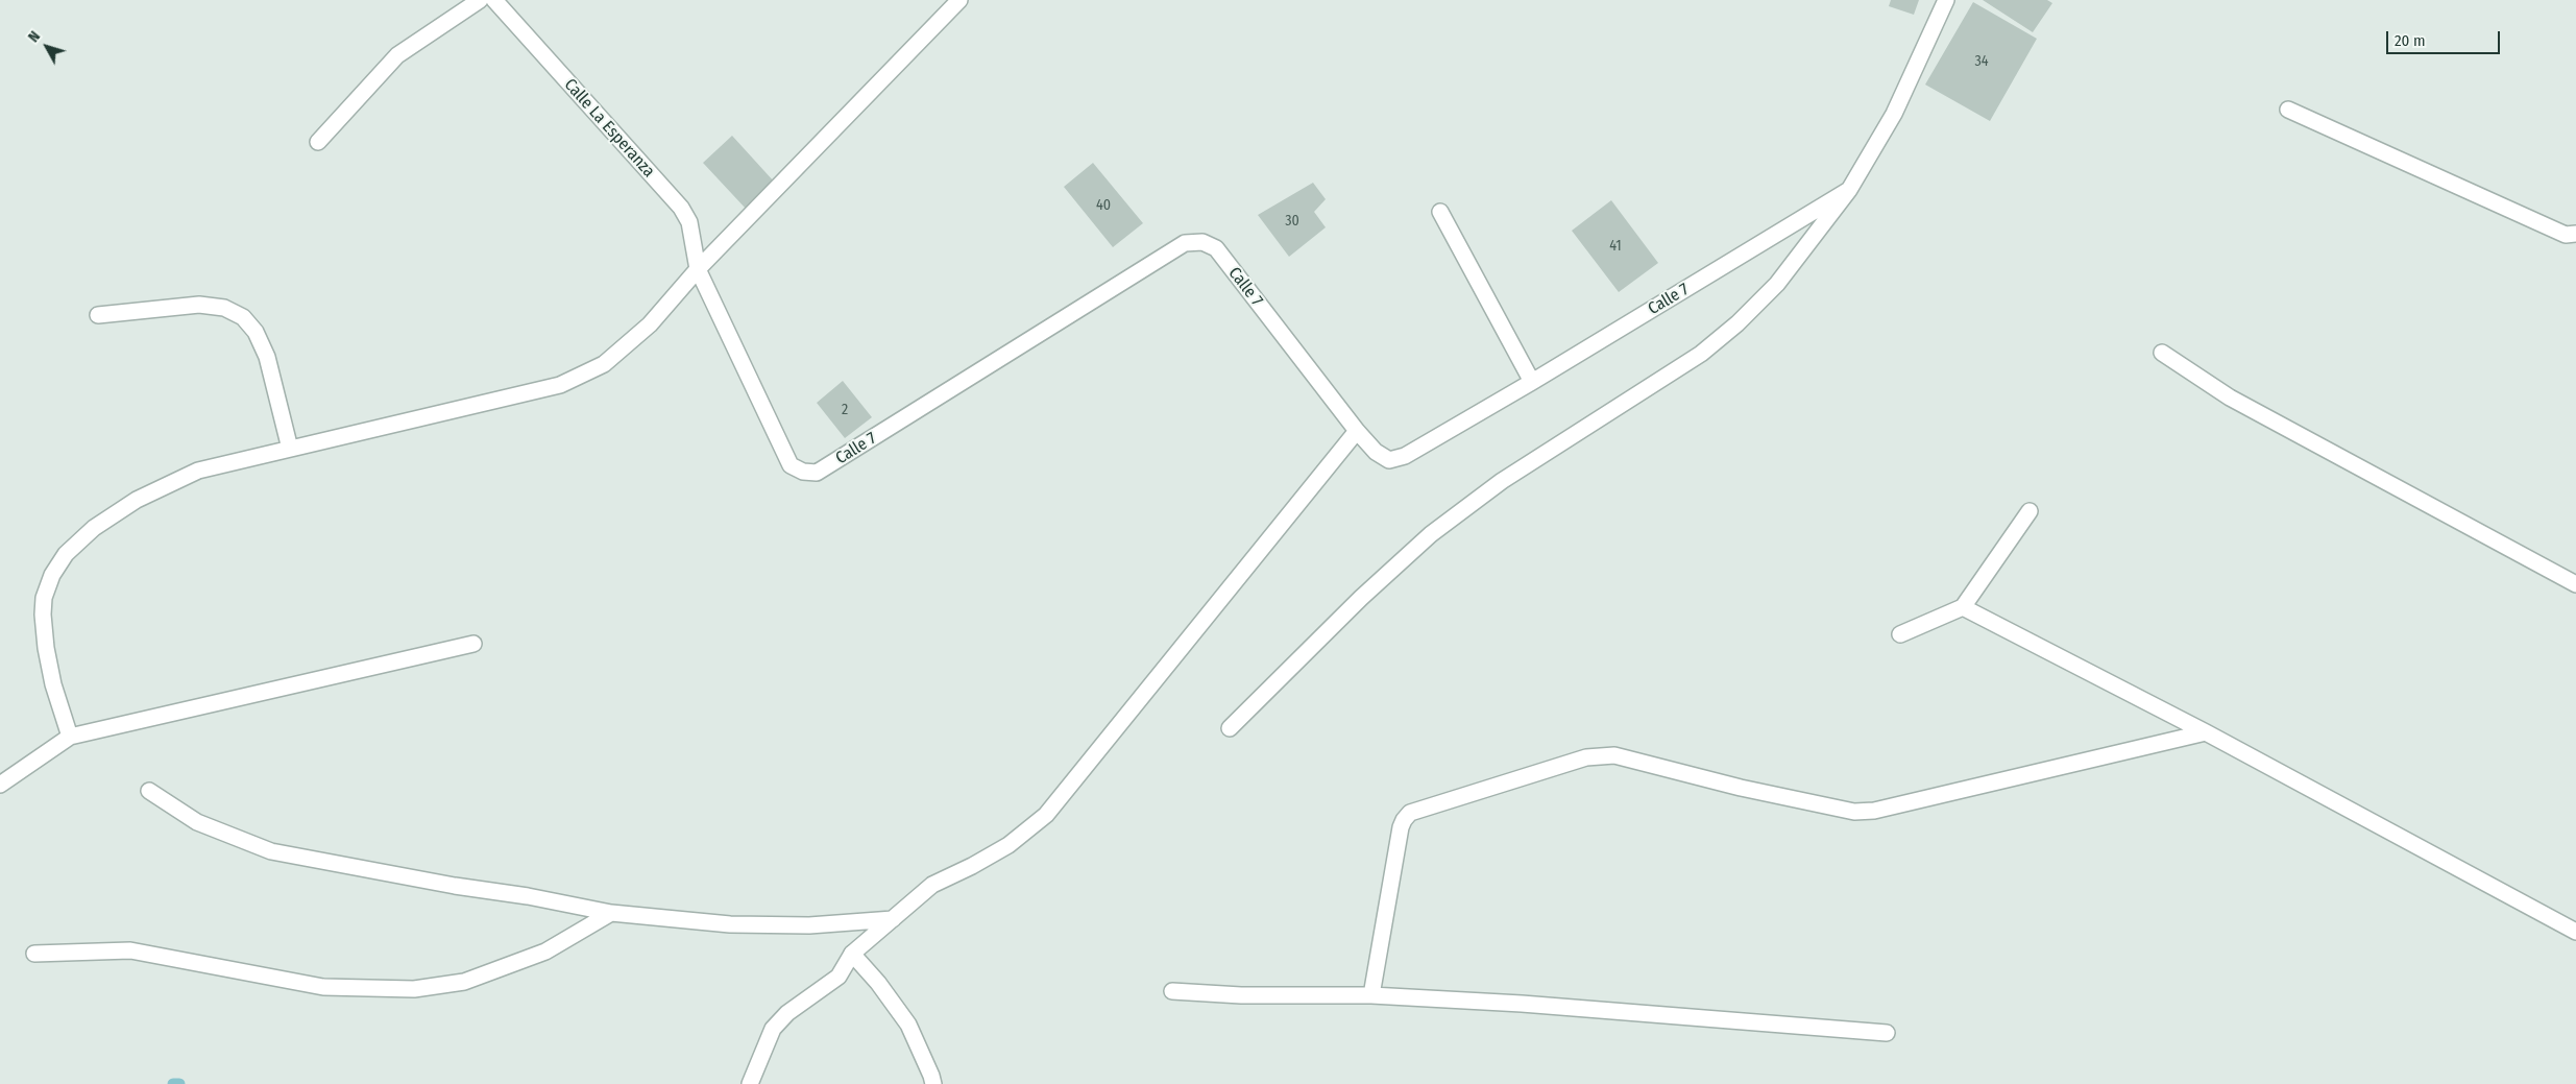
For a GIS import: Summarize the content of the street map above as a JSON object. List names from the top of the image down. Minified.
{"streets":{"street":["Calle La Esperanza","Calle 7"]},"crossings":[["Calle La Esperanza","Calle 7"]],"house_numbers":["34","40","30","41","2"],"scale_bar":"20 m","north":"top left"}
